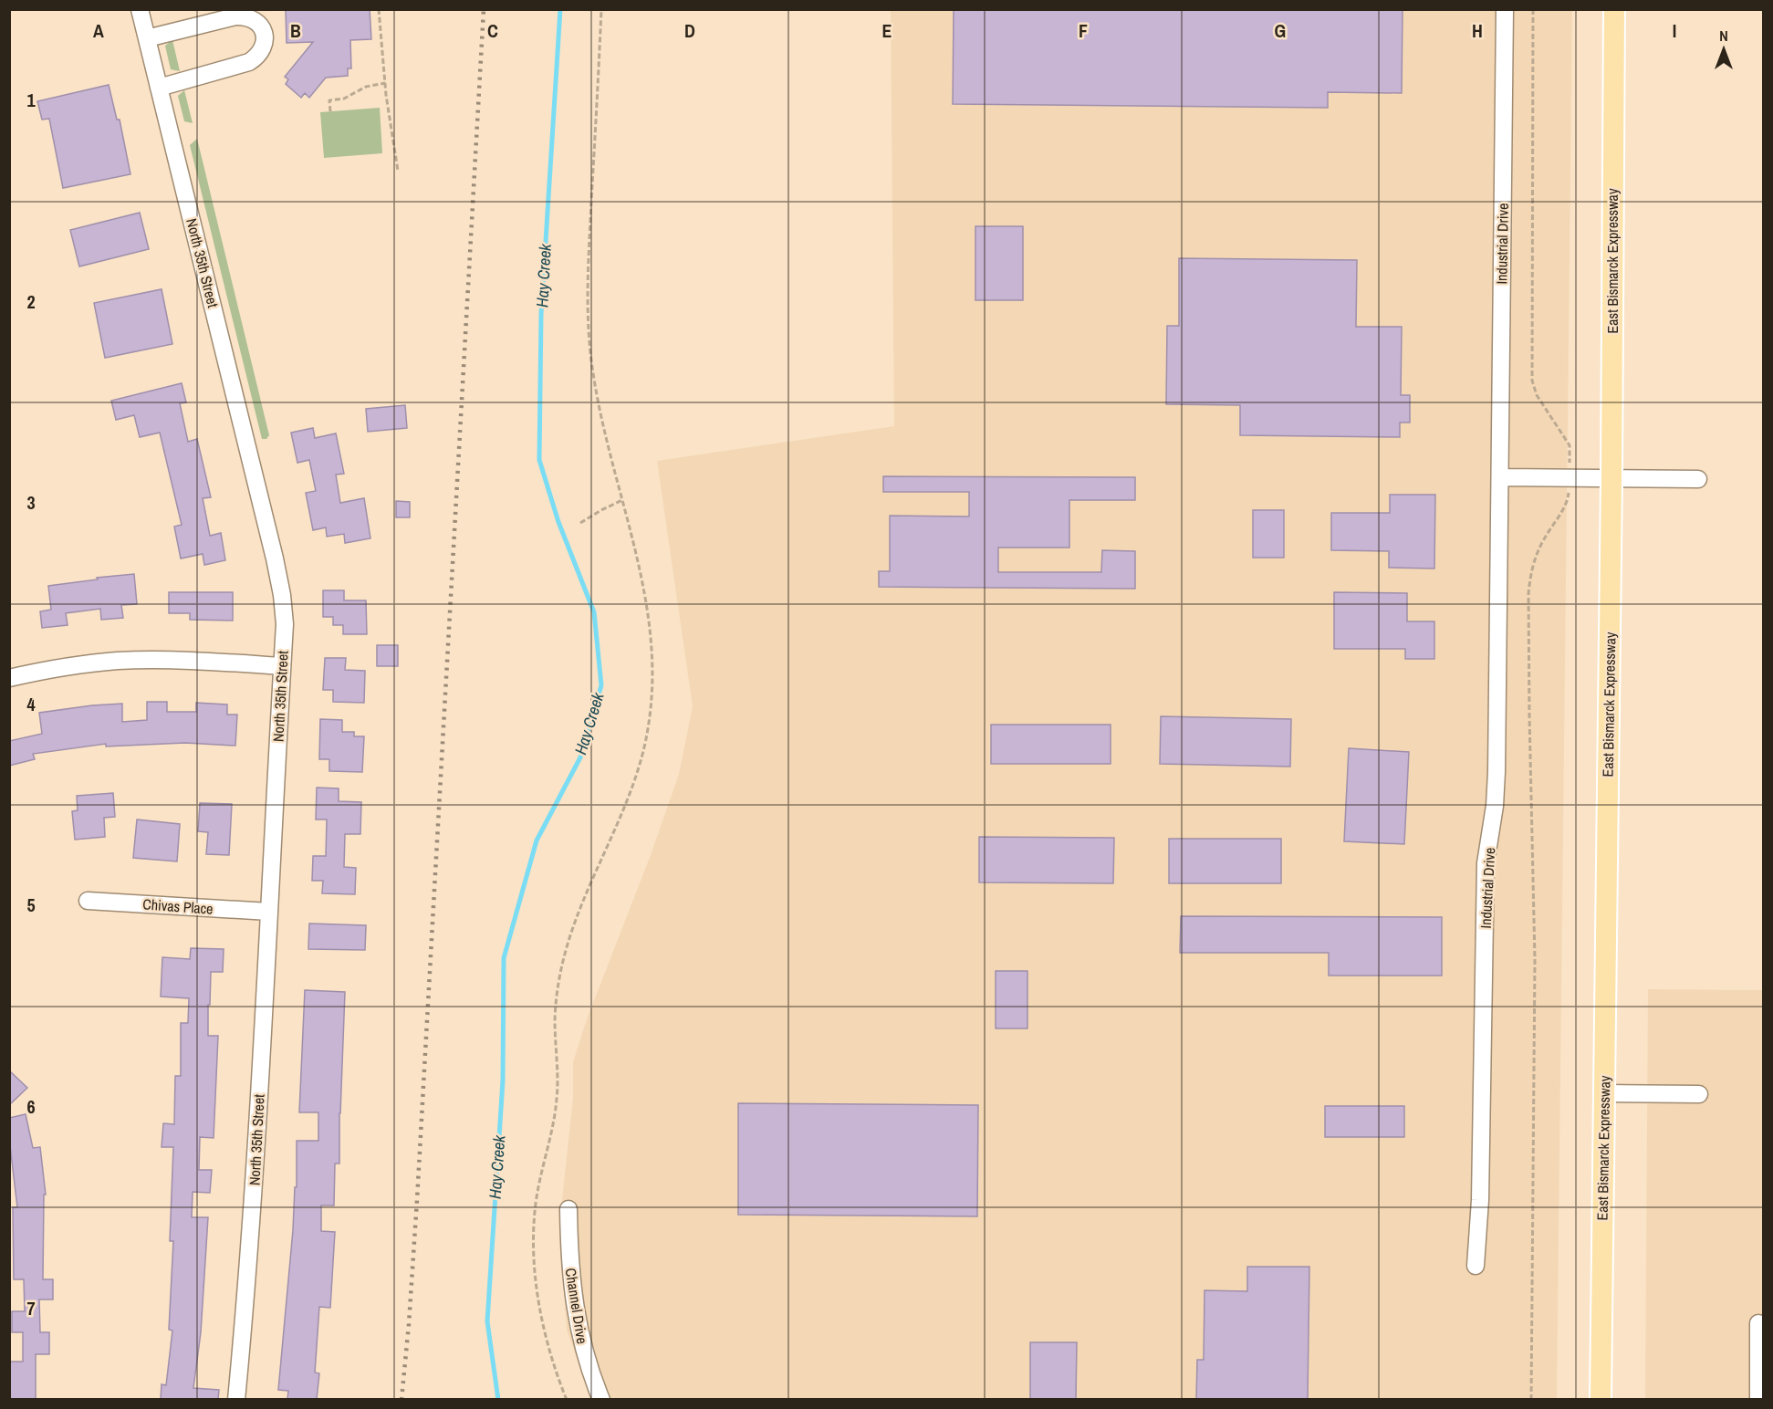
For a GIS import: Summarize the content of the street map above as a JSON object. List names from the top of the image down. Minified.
{"streets":{"main road":["East Bismarck Expressway"],"street":["Industrial Drive","North 35th Street","Chivas Place","Channel Drive"]},"crossings":[["North 35th Street","Chivas Place"]],"water":["Hay Creek"],"north":"top","grid":{"columns":["A","B","C","D","E","F","G","H","I"],"rows":["1","2","3","4","5","6","7"]}}
